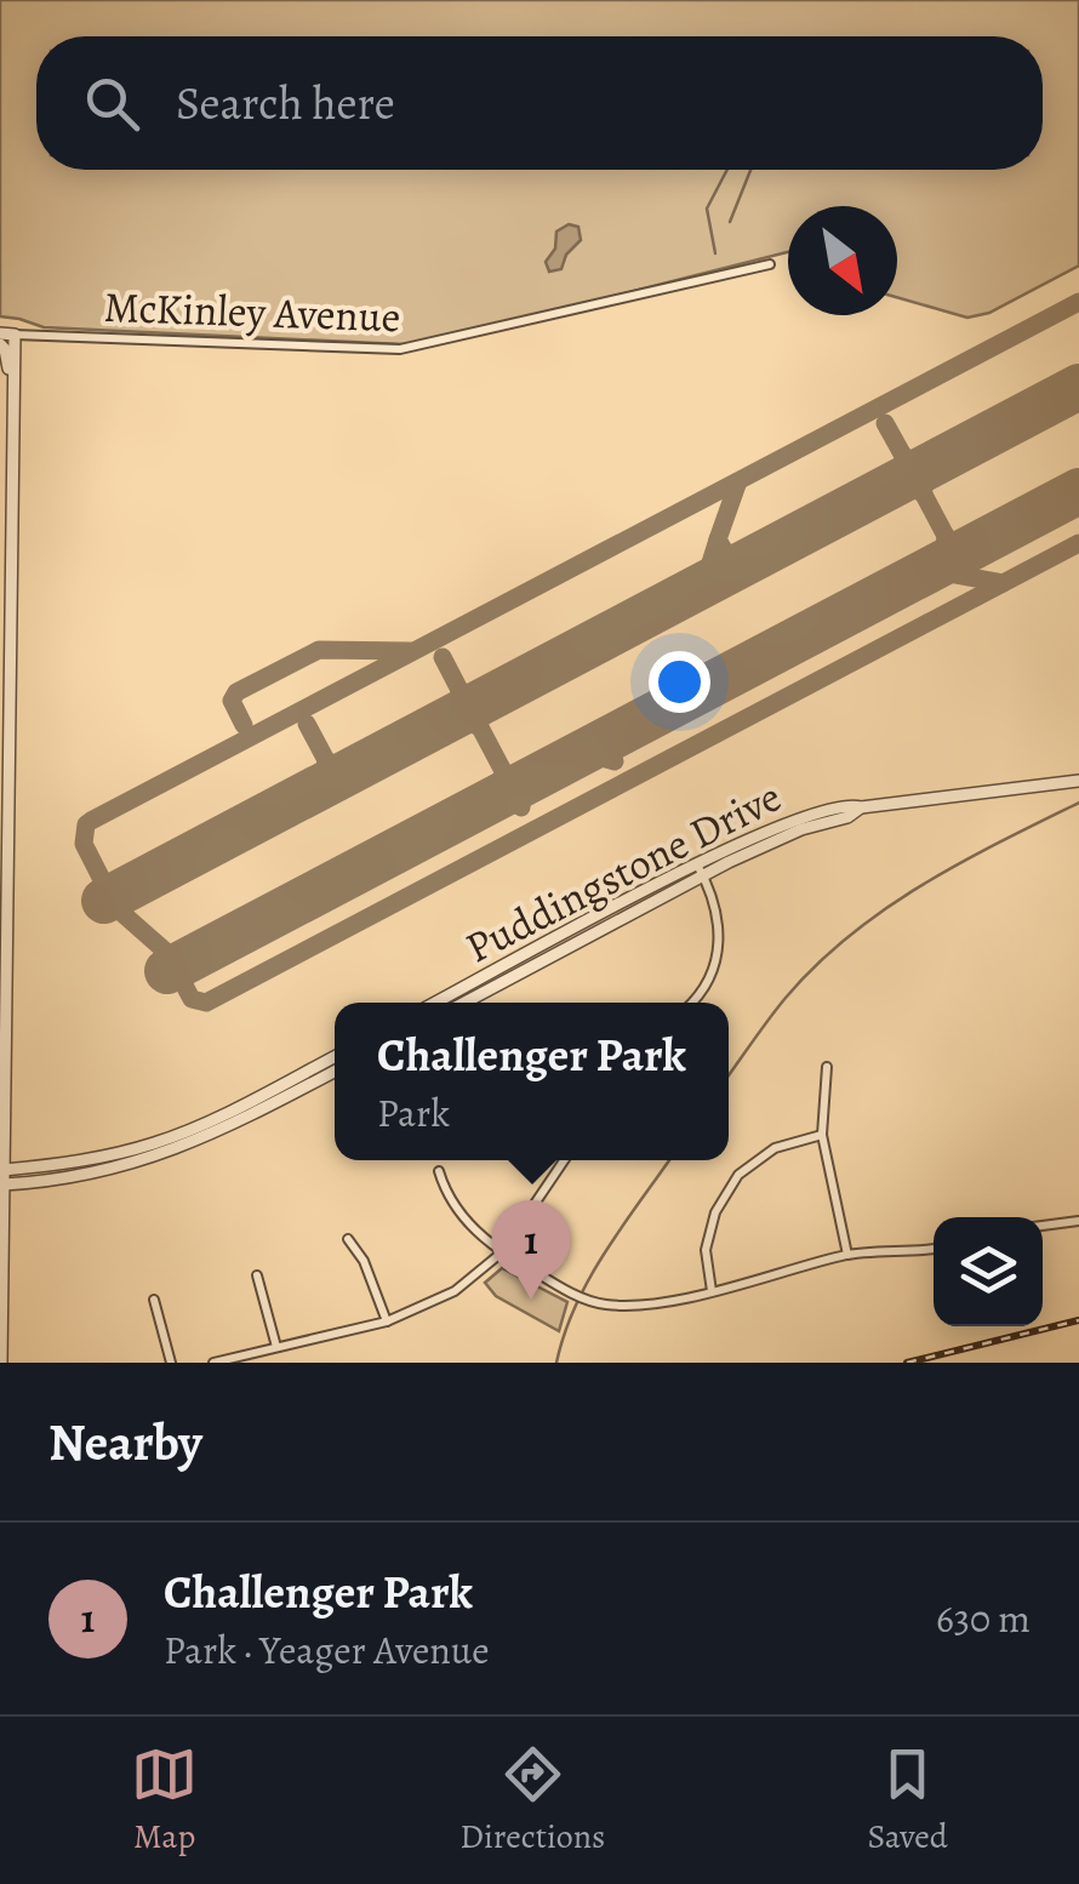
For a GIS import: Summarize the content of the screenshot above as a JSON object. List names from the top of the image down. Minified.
{"streets":{"street":["McKinley Avenue","Puddingstone Drive"]},"north":"bottom right","page":{"search":"Search here","popup":["Challenger Park","Park"],"pins":"1","heading":"Nearby","list":[{"mark":"1","name":"Challenger Park","note":"Park · Yeager Avenue","value":"630 m"}],"nav":["Map","Directions","Saved"]}}
